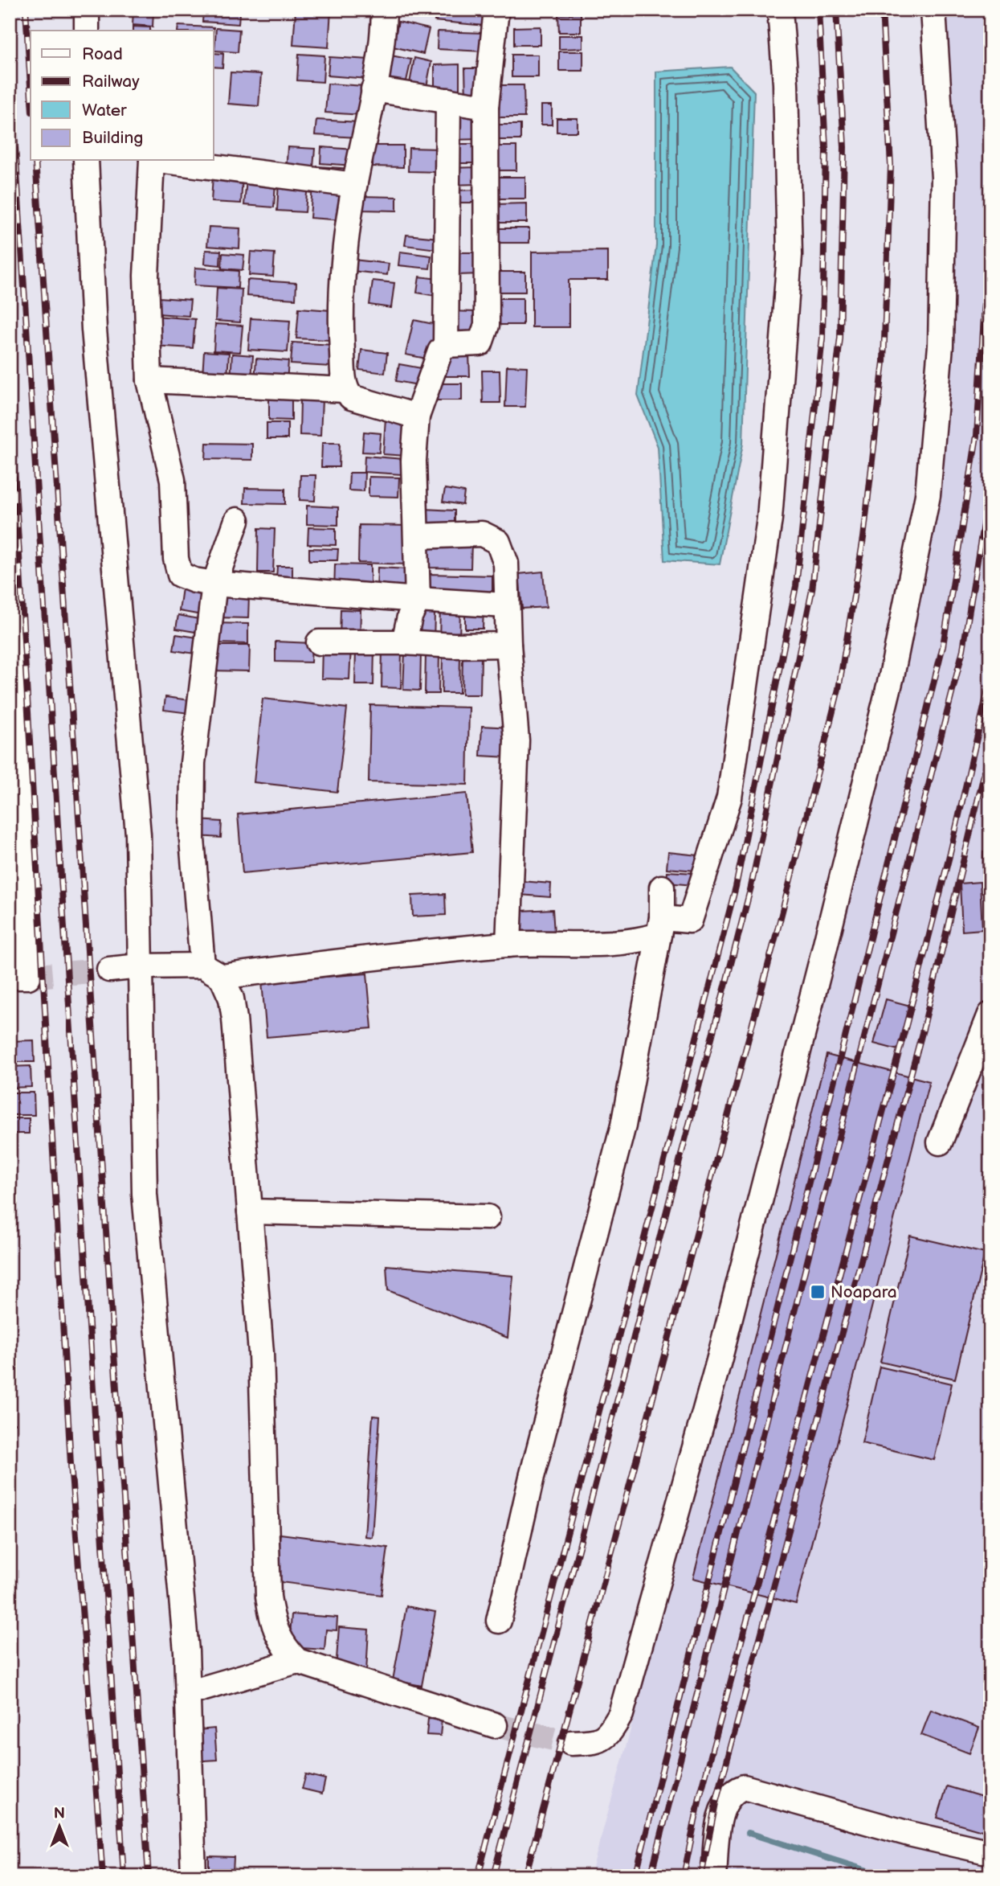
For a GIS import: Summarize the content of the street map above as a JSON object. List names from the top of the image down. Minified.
{"places":{"transit":["Noapara"]},"legend":["Road","Railway","Water","Building"],"north":"top"}
